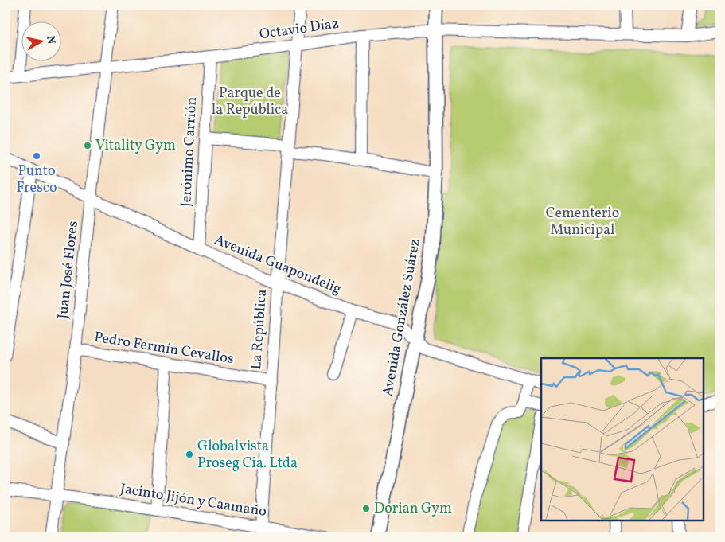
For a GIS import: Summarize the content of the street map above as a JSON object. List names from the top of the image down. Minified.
{"streets":{"main road":["Avenida González Suárez"],"street":["Octavio Díaz","Jerónimo Carrión","Avenida Guapondelig","Juan José Flores","La República","Pedro Fermín Cevallos","Jacinto Jijón y Caamaño"]},"crossings":[["Octavio Díaz","Jerónimo Carrión"],["Octavio Díaz","Juan José Flores"],["Octavio Díaz","Avenida González Suárez"],["Octavio Díaz","La República"],["Jerónimo Carrión","Avenida Guapondelig"],["Avenida Guapondelig","Juan José Flores"],["Avenida Guapondelig","Avenida González Suárez"],["Avenida Guapondelig","La República"],["Juan José Flores","Pedro Fermín Cevallos"],["Juan José Flores","Jacinto Jijón y Caamaño"],["La República","Pedro Fermín Cevallos"],["La República","Jacinto Jijón y Caamaño"]],"parks":["Parque de la República","Cementerio Municipal"],"places":["Vitality Gym","Punto Fresco","Globalvista Proseg Cia. Ltda","Dorian Gym"],"north":"right"}
